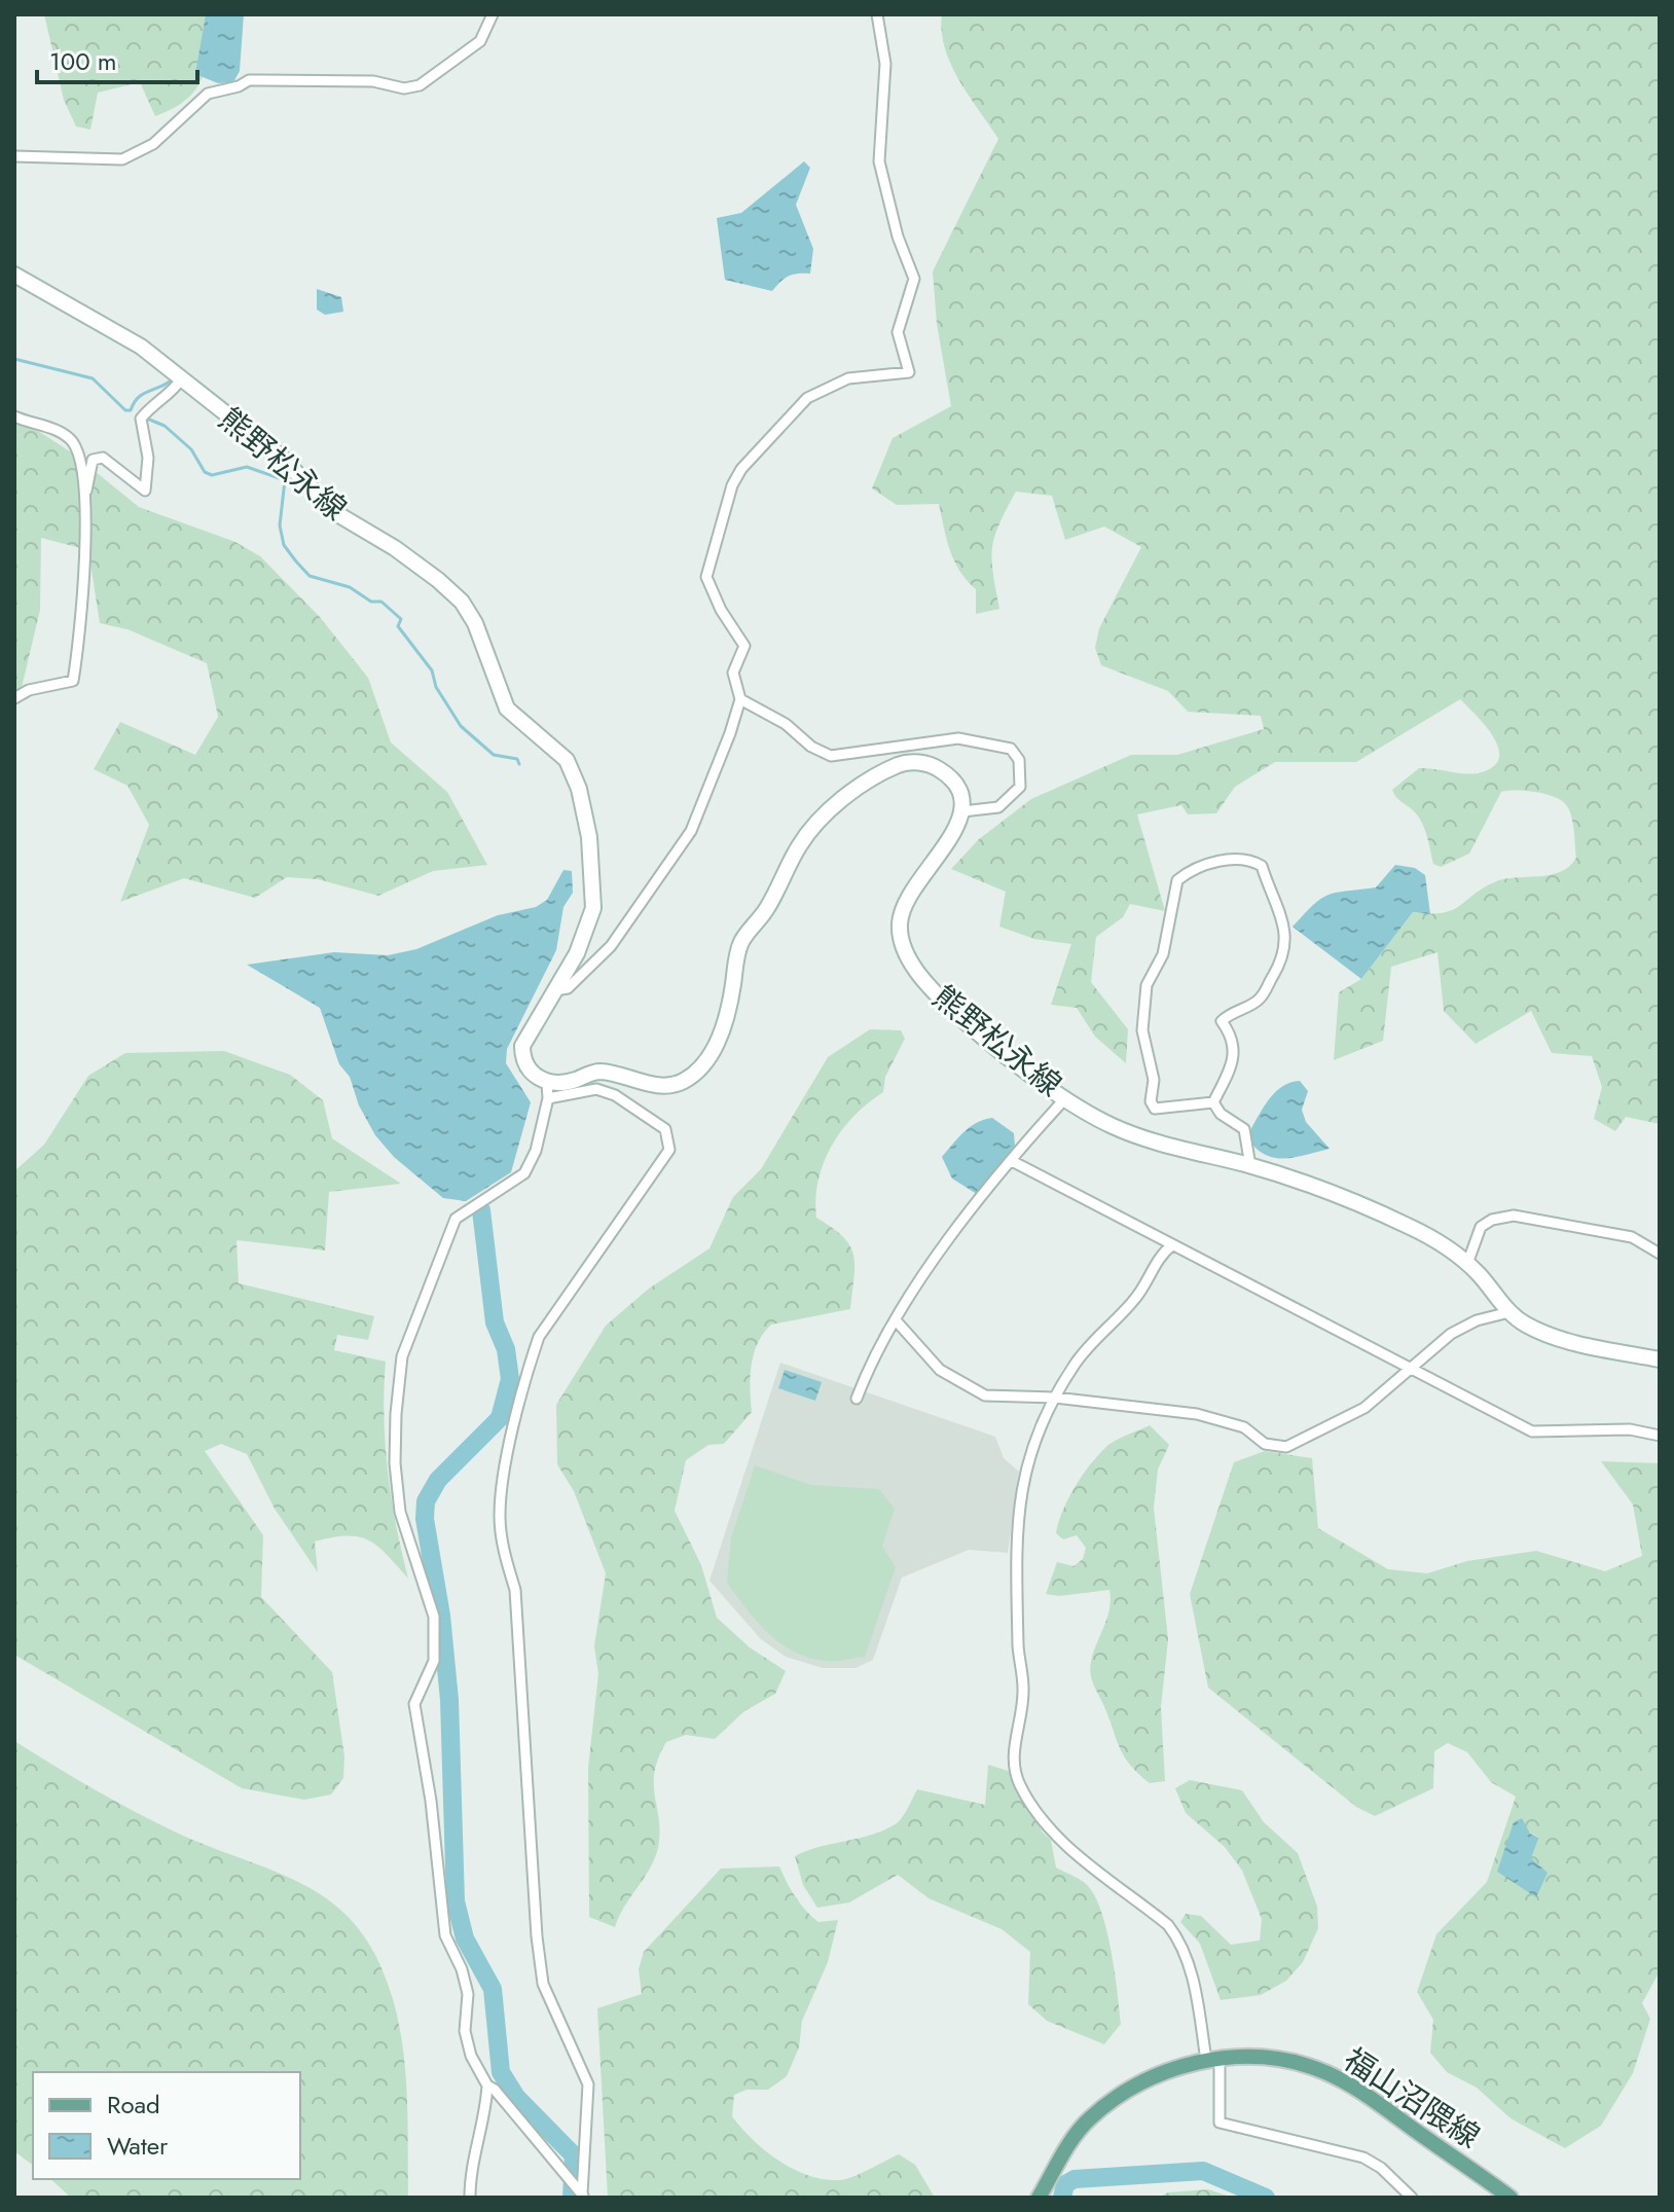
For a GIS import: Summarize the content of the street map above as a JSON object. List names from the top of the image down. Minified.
{"streets":{"main road":["熊野松永線","福山沼隈線"]},"legend":["Road","Water"],"scale_bar":"100 m"}
